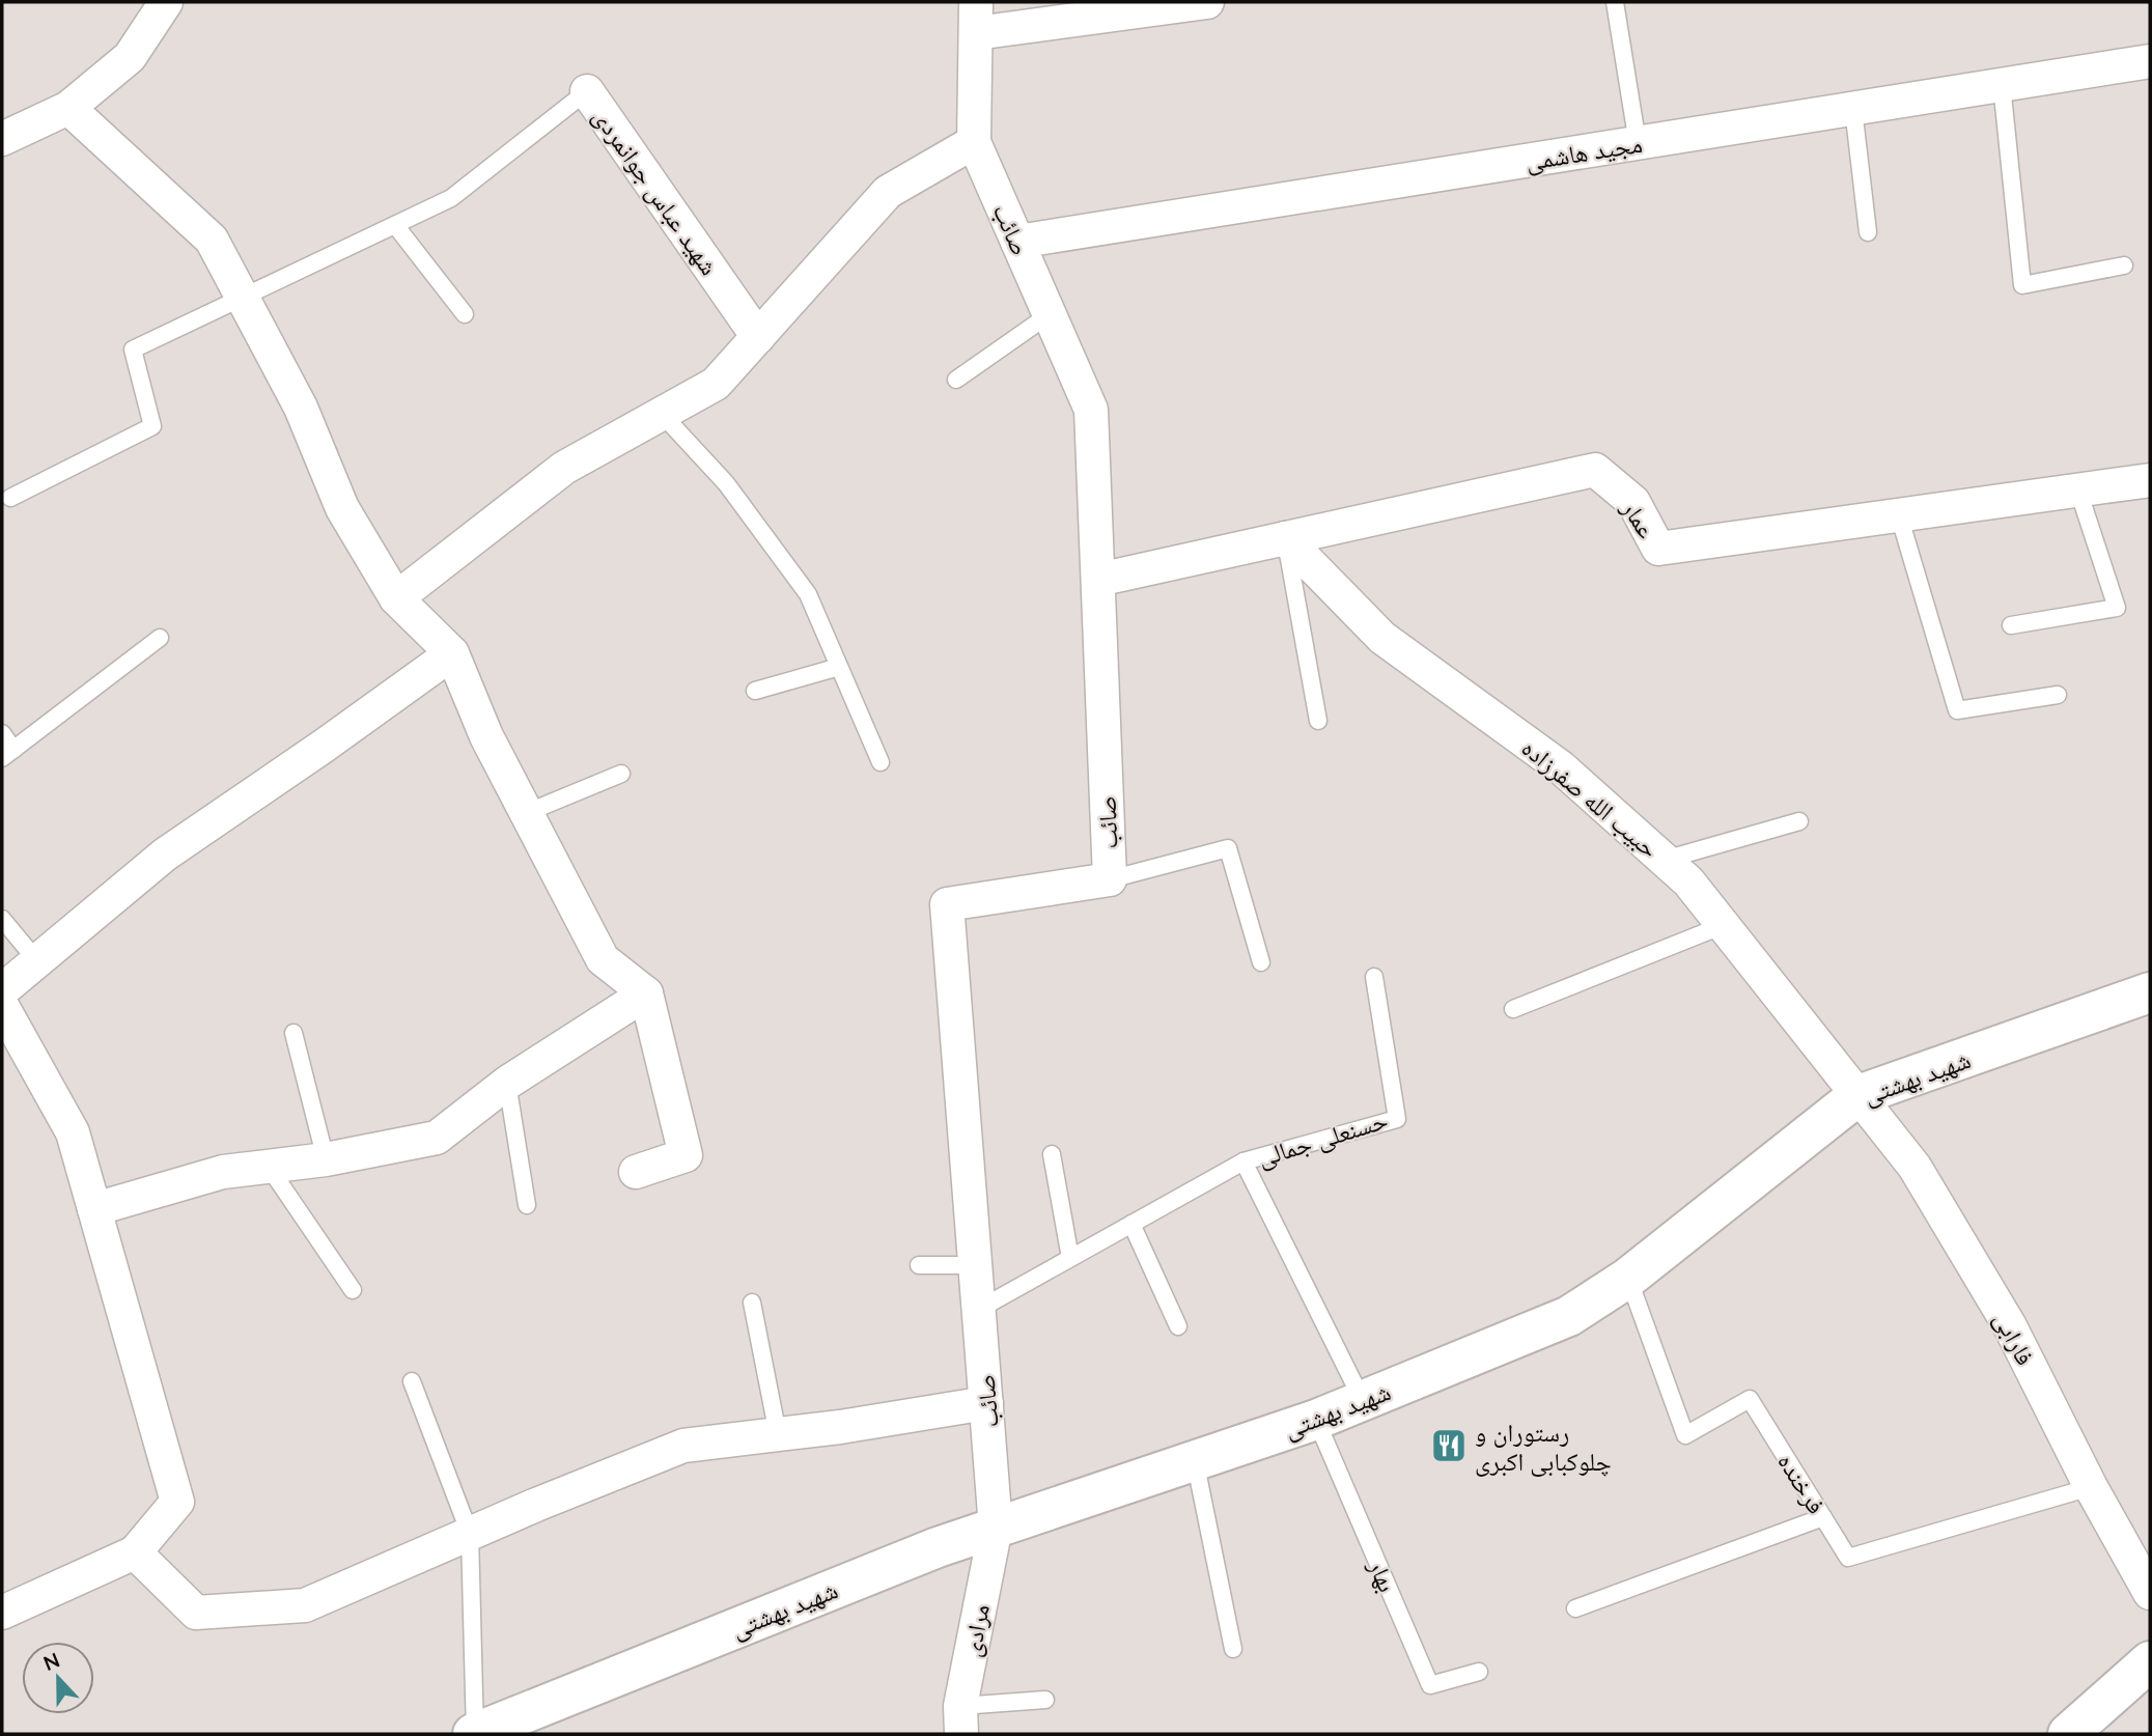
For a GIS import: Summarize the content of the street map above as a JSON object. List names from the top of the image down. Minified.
{"streets":{"street":["مجید هاشمی","شهید عباس جوانمردی","صائب","عمار","حبیب الله صفرزاده","شهید بهشتی","فارابی","مرادی"],"lane":["حسنعلی جمالی","فرخنده","بهار"]},"crossings":[["مجید هاشمی","صائب"],["صائب","عمار"],["صائب","شهید بهشتی"],["صائب","مرادی"],["عمار","حبیب الله صفرزاده"],["حبیب الله صفرزاده","شهید بهشتی"],["حبیب الله صفرزاده","فارابی"],["شهید بهشتی","حسنعلی جمالی"],["شهید بهشتی","فارابی"],["شهید بهشتی","فرخنده"],["شهید بهشتی","بهار"],["شهید بهشتی","مرادی"],["فارابی","فرخنده"]],"places":{"restaurant":["رستوران و چلوکبابی اکبری"]},"north":"top"}
